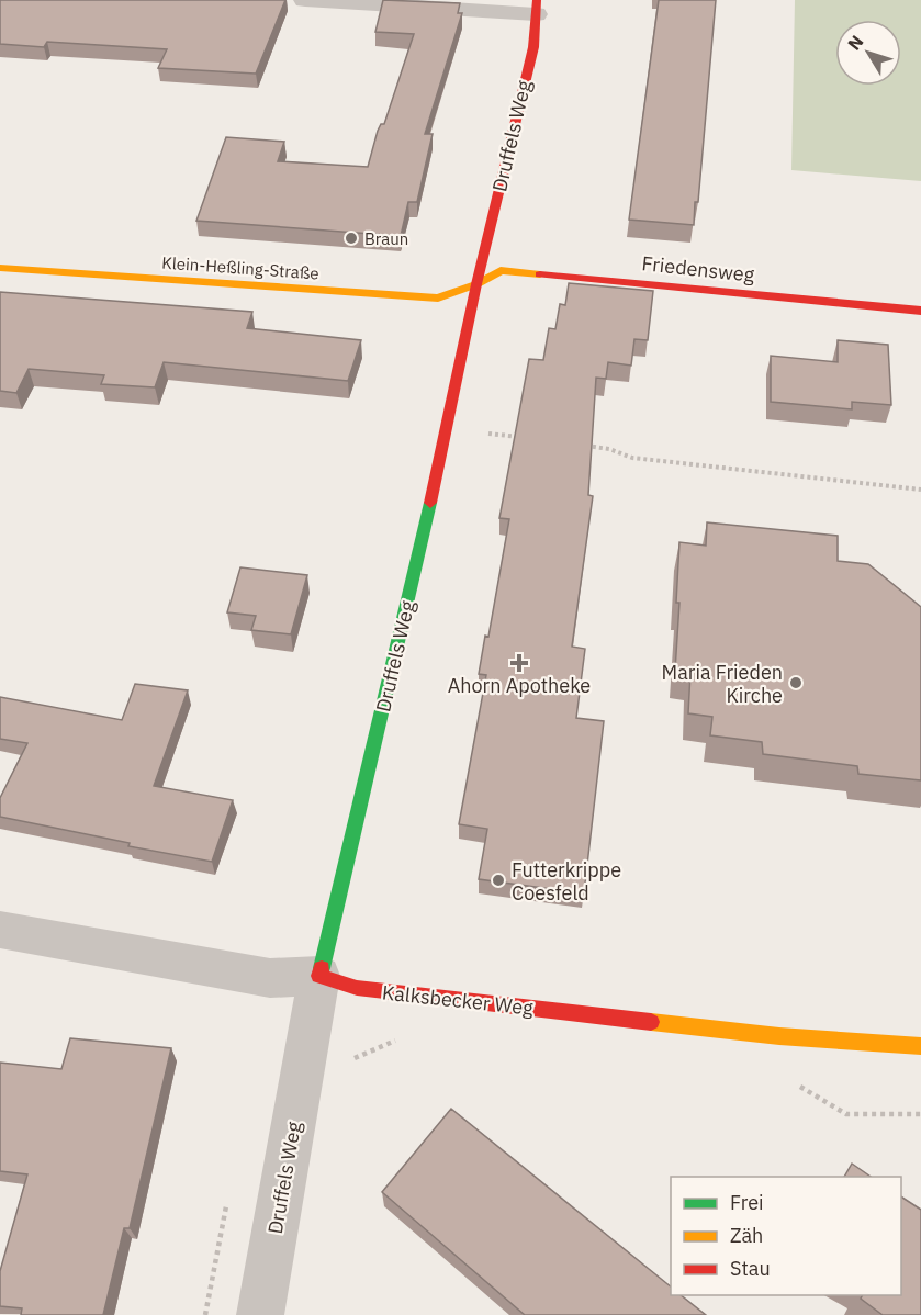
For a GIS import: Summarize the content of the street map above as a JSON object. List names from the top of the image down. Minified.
{"streets":{"street":["Druffels Weg","Klein-Heßling-Straße","Friedensweg","Kalksbecker Weg"]},"crossings":[["Druffels Weg","Klein-Heßling-Straße"],["Druffels Weg","Friedensweg"],["Druffels Weg","Kalksbecker Weg"],["Klein-Heßling-Straße","Friedensweg"]],"places":{"other":["Braun","Maria Frieden Kirche","Futterkrippe Coesfeld"],"health":["Ahorn Apotheke"]},"legend":["Frei","Zäh","Stau"],"north":"top left"}
